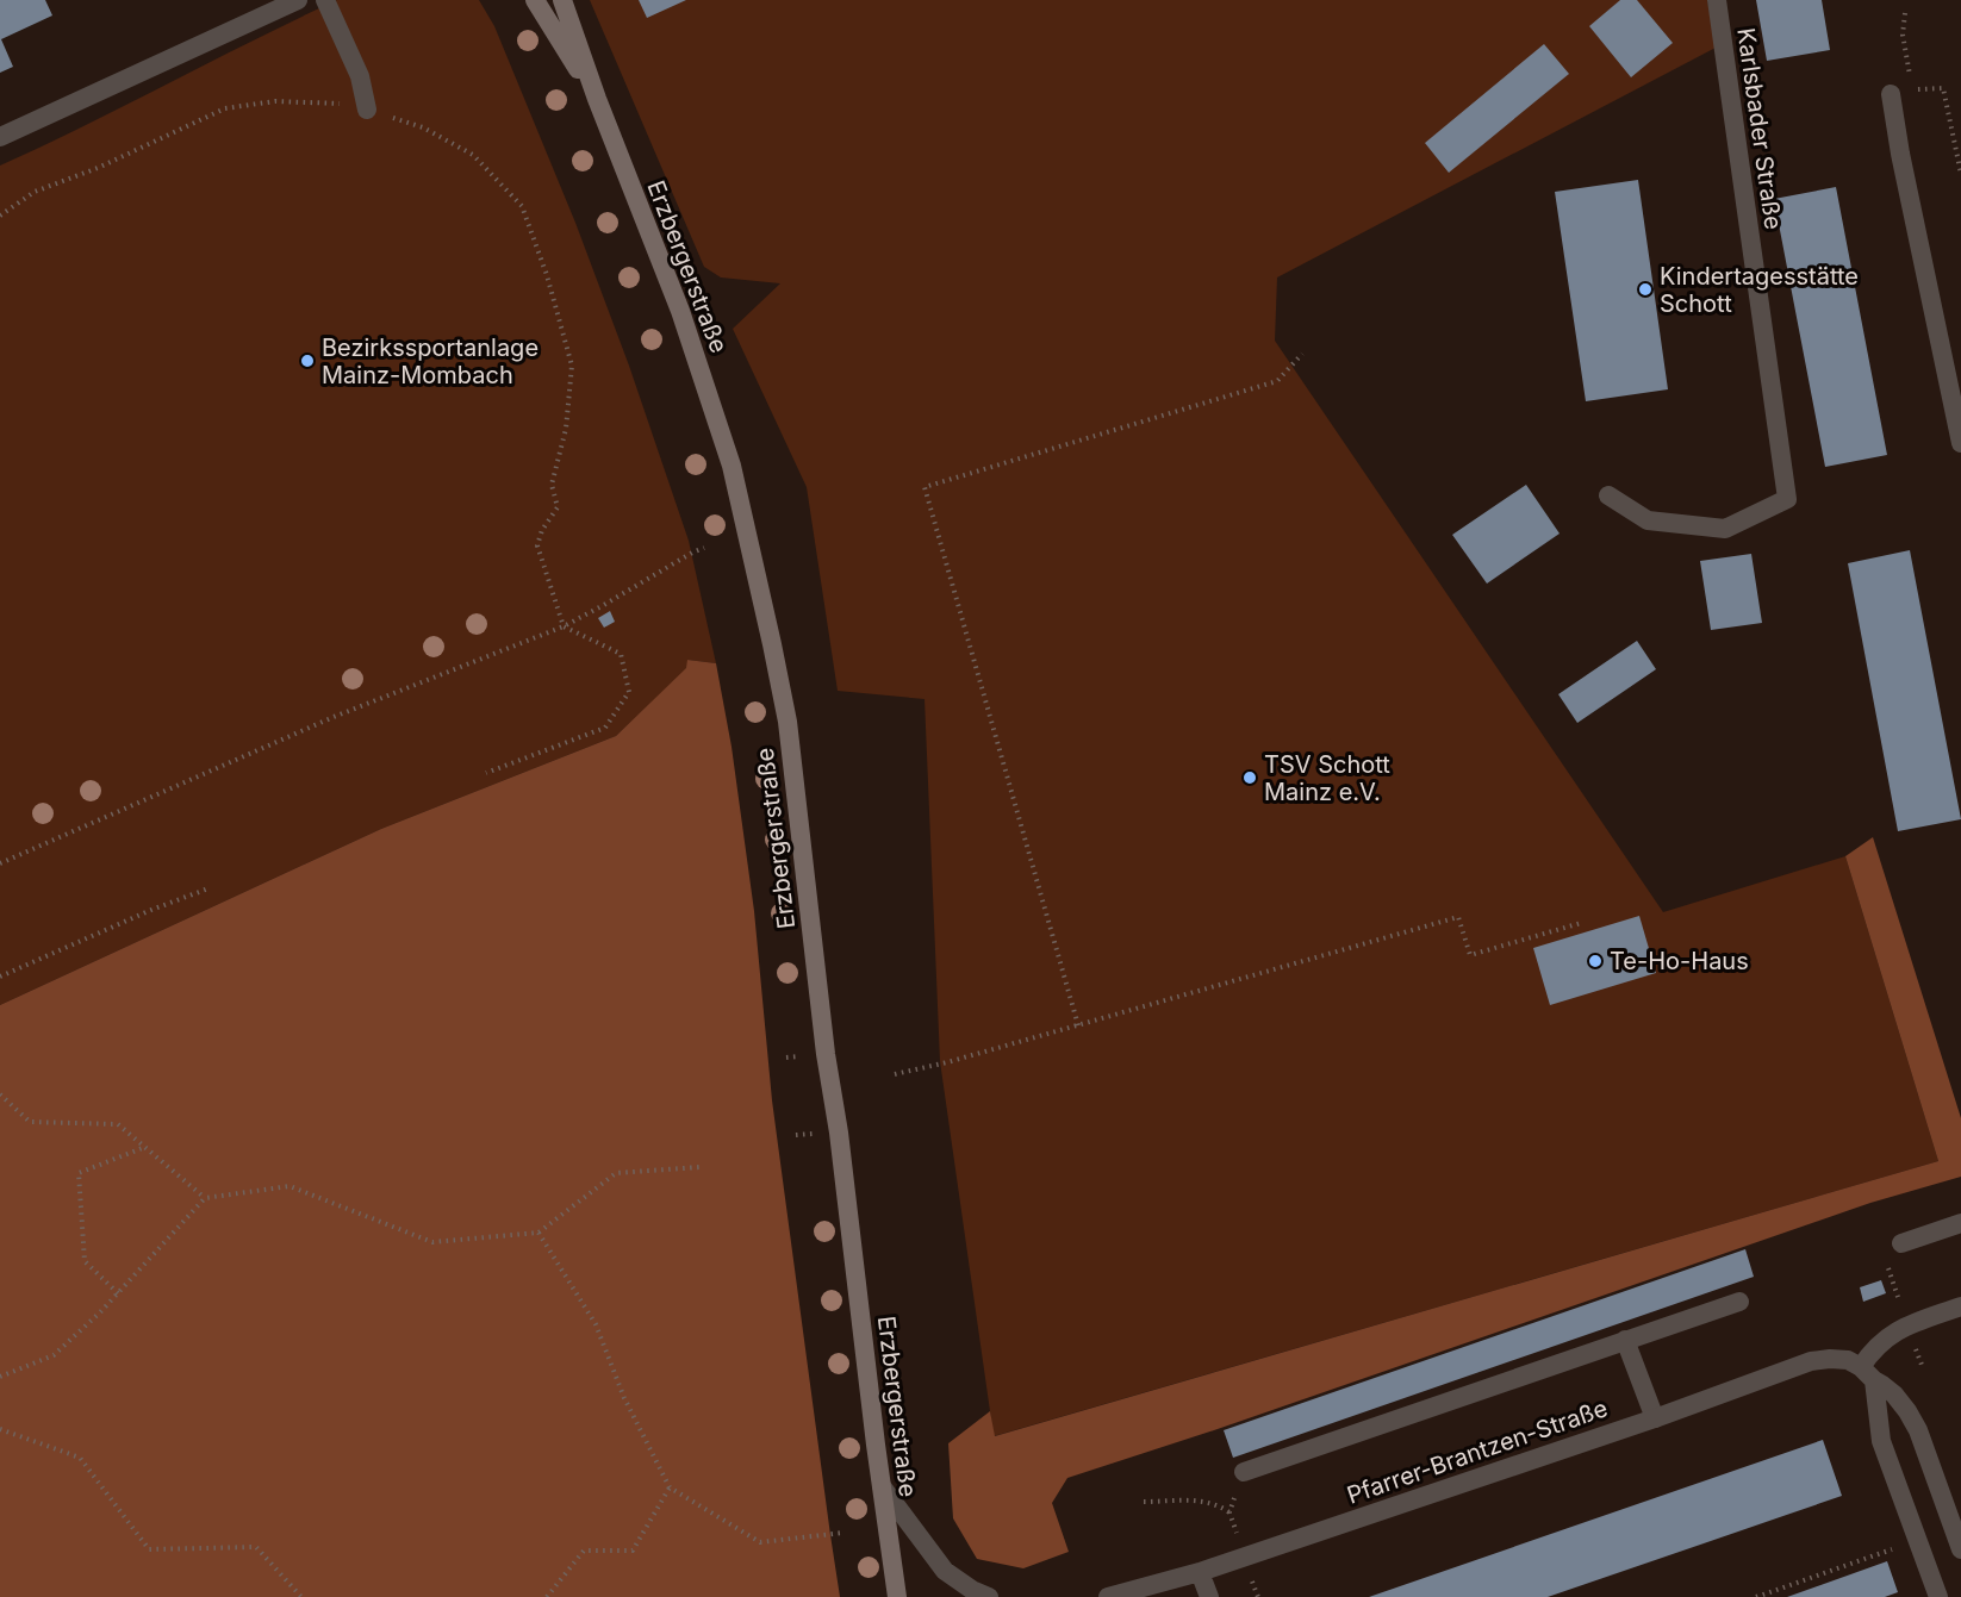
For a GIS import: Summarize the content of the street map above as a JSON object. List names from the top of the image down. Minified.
{"streets":{"main road":["Erzbergerstraße"],"street":["Karlsbader Straße","Pfarrer-Brantzen-Straße"]},"places":["Kindertagesstätte Schott","Bezirkssportanlage Mainz-Mombach","TSV Schott Mainz e.V.","Te-Ho-Haus"]}
